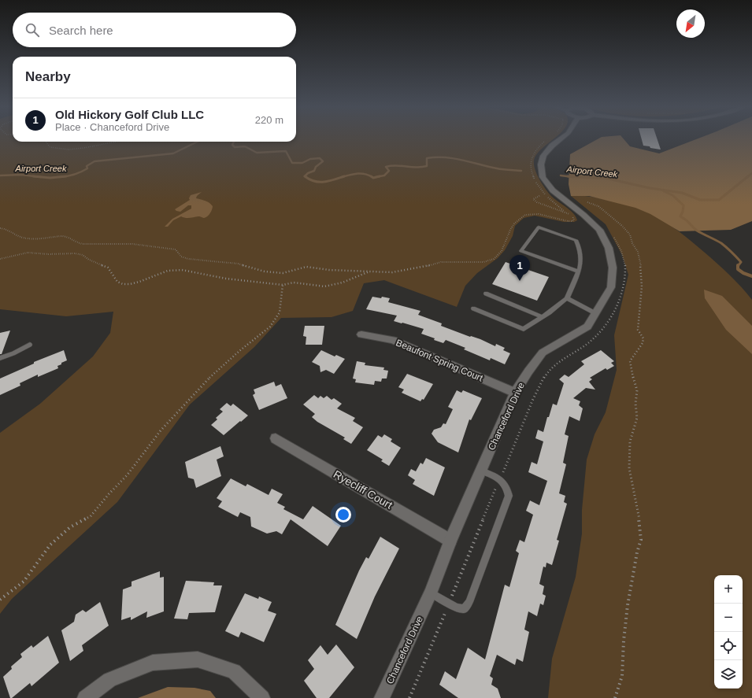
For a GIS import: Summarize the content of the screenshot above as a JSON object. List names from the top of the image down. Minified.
{"streets":{"street":["Beaufont Spring Court","Chanceford Drive","Ryecliff Court"]},"crossings":[["Beaufont Spring Court","Chanceford Drive"],["Chanceford Drive","Ryecliff Court"]],"water":["Airport Creek"],"north":"bottom left","page":{"search":"Search here","heading":"Nearby","list":[{"mark":"1","name":"Old Hickory Golf Club LLC","note":"Place · Chanceford Drive","value":"220 m"}],"pins":"1","map_buttons":["+","−"]}}
